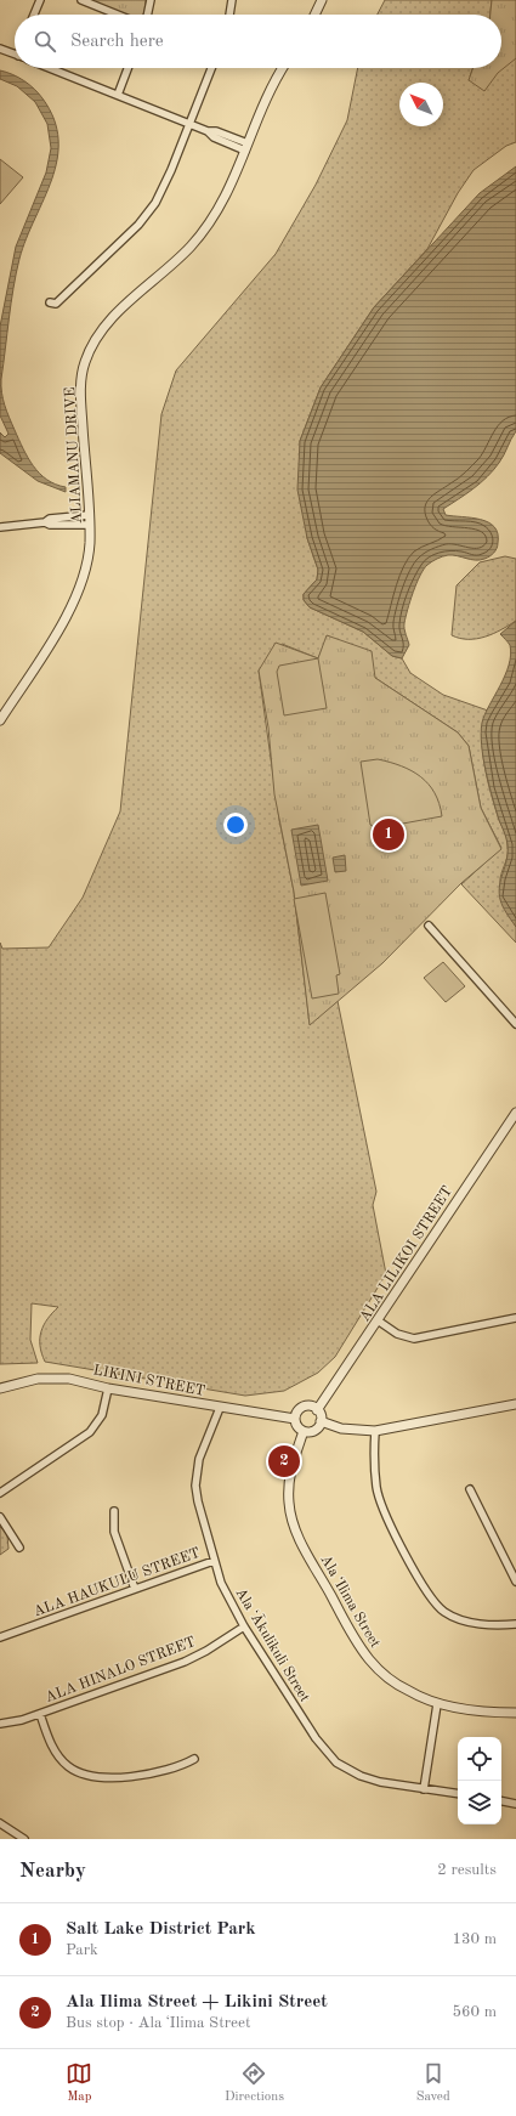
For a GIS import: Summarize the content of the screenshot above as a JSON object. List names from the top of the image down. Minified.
{"streets":{"street":["ALIAMANU DRIVE","ALA LILIKOI STREET","LIKINI STREET","ALA HAUKULU STREET","Ala ʻIlima Street","Ala ʻĀkulikuli Street","ALA HINALO STREET"]},"crossings":[["ALA LILIKOI STREET","LIKINI STREET"],["ALA LILIKOI STREET","Ala ʻIlima Street"],["LIKINI STREET","Ala ʻIlima Street"],["LIKINI STREET","Ala ʻĀkulikuli Street"],["ALA HAUKULU STREET","Ala ʻĀkulikuli Street"],["Ala ʻĀkulikuli Street","ALA HINALO STREET"]],"north":"top left","page":{"search":"Search here","pins":["1","2"],"heading":["Nearby","2 results"],"list":[{"mark":"1","name":"Salt Lake District Park","note":"Park","value":"130 m"},{"mark":"2","name":"Ala Ilima Street + Likini Street","note":"Bus stop · Ala ʻIlima Street","value":"560 m"}],"nav":["Map","Directions","Saved"]}}
